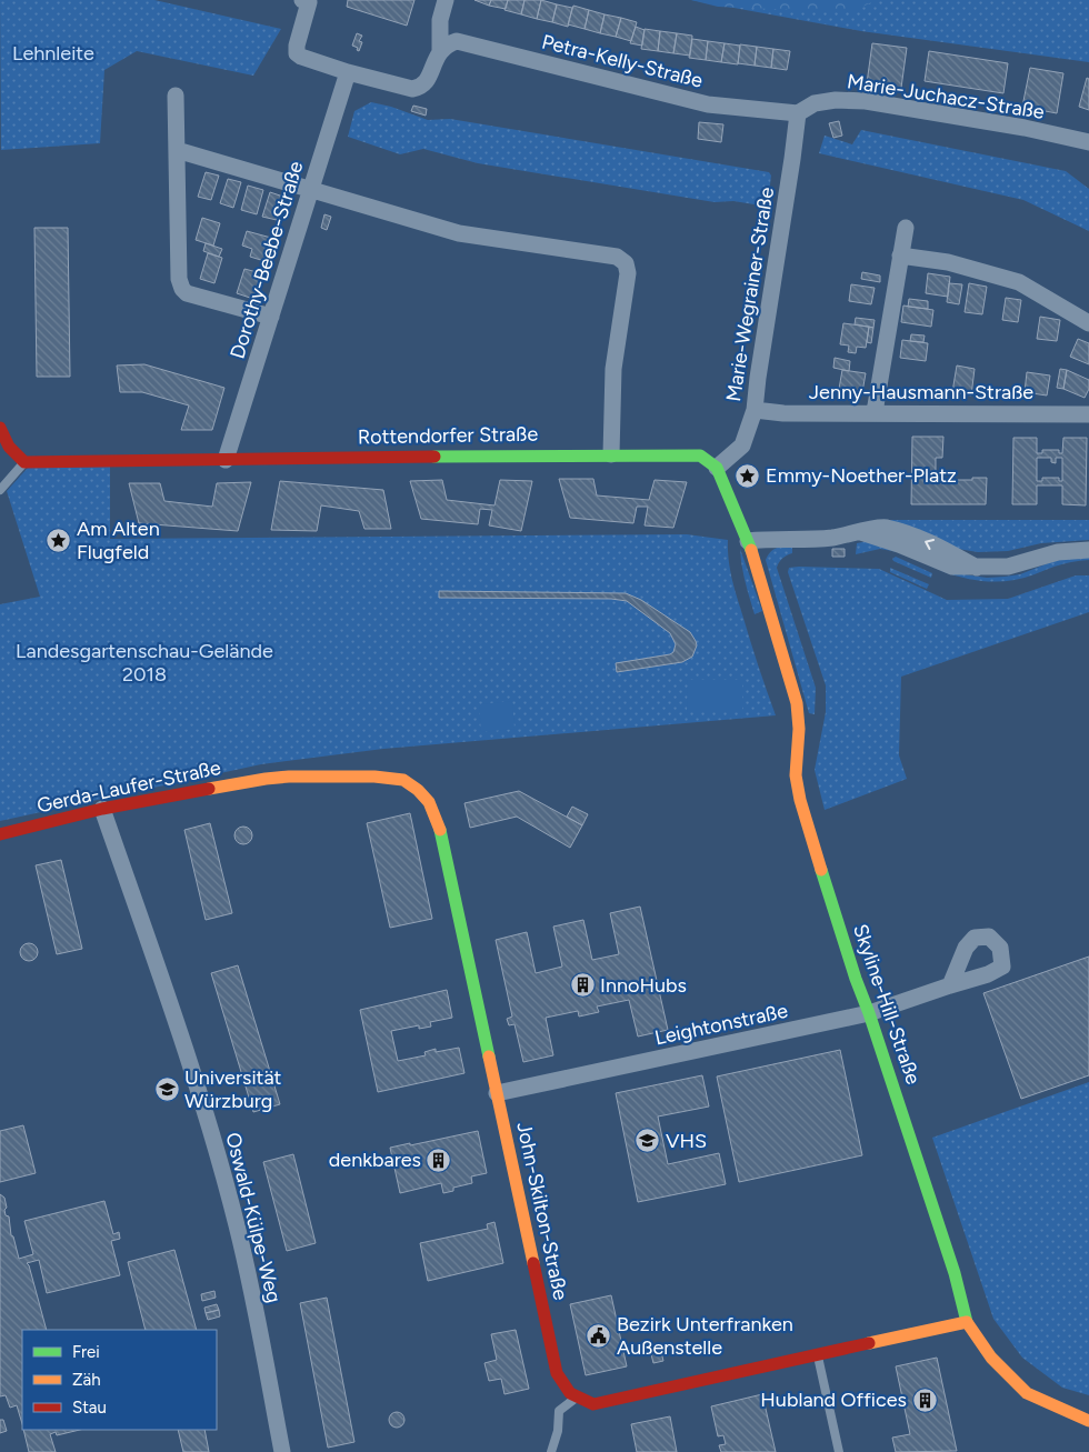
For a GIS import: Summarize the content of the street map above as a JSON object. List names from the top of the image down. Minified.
{"streets":{"street":["Petra-Kelly-Straße","Marie-Juchacz-Straße","Dorothy-Beebe-Straße","Marie-Wegrainer-Straße","Jenny-Hausmann-Straße","Rottendorfer Straße","Gerda-Laufer-Straße","Skyline-Hill-Straße","Leightonstraße","John-Skilton-Straße","Oswald-Külpe-Weg"]},"crossings":[["Petra-Kelly-Straße","Marie-Juchacz-Straße"],["Petra-Kelly-Straße","Marie-Wegrainer-Straße"],["Marie-Juchacz-Straße","Marie-Wegrainer-Straße"],["Dorothy-Beebe-Straße","Rottendorfer Straße"],["Marie-Wegrainer-Straße","Jenny-Hausmann-Straße"],["Marie-Wegrainer-Straße","Rottendorfer Straße"],["Gerda-Laufer-Straße","John-Skilton-Straße"],["Gerda-Laufer-Straße","Oswald-Külpe-Weg"],["Skyline-Hill-Straße","Leightonstraße"],["Leightonstraße","John-Skilton-Straße"]],"parks":["Lehnleite","Landesgartenschau-Gelände 2018"],"places":{"place":["Emmy-Noether-Platz","Am Alten Flugfeld"],"building":["InnoHubs","denkbares","Hubland Offices"],"school or university":["Universität Würzburg","VHS"],"public building":["Bezirk Unterfranken Außenstelle"]},"legend":["Frei","Zäh","Stau"]}
